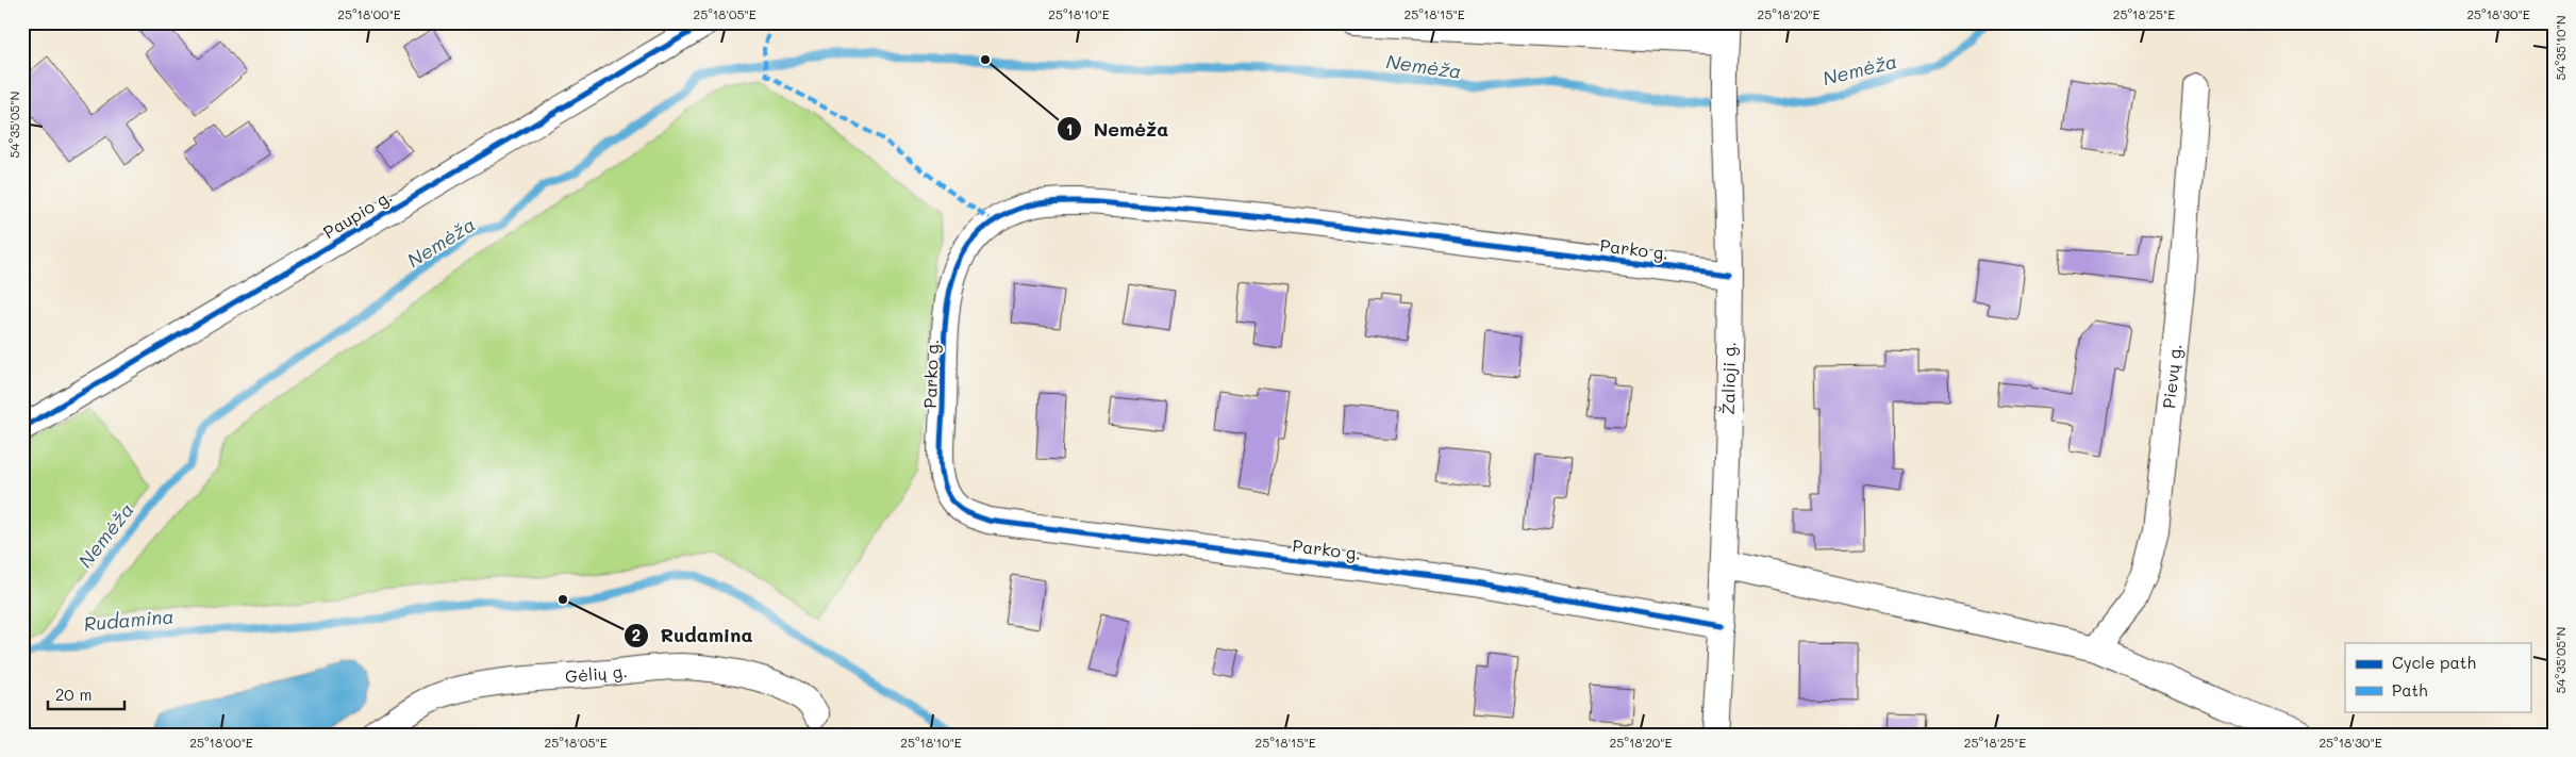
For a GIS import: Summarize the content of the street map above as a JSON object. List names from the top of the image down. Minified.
{"streets":{"street":["Paupio g.","Parko g.","Pievų g.","Žalioji g.","Gėlių g."]},"crossings":[["Parko g.","Žalioji g."]],"water":["Nemėža","Rudamina"],"places":["Nemėža","Rudamina"],"legend":["Cycle path","Path"],"scale_bar":"20 m","coordinates":["25°18'00\"E","25°18'05\"E","25°18'10\"E","25°18'15\"E","25°18'20\"E","25°18'25\"E","25°18'30\"E","54°35'10\"N","54°35'05\"N"]}
